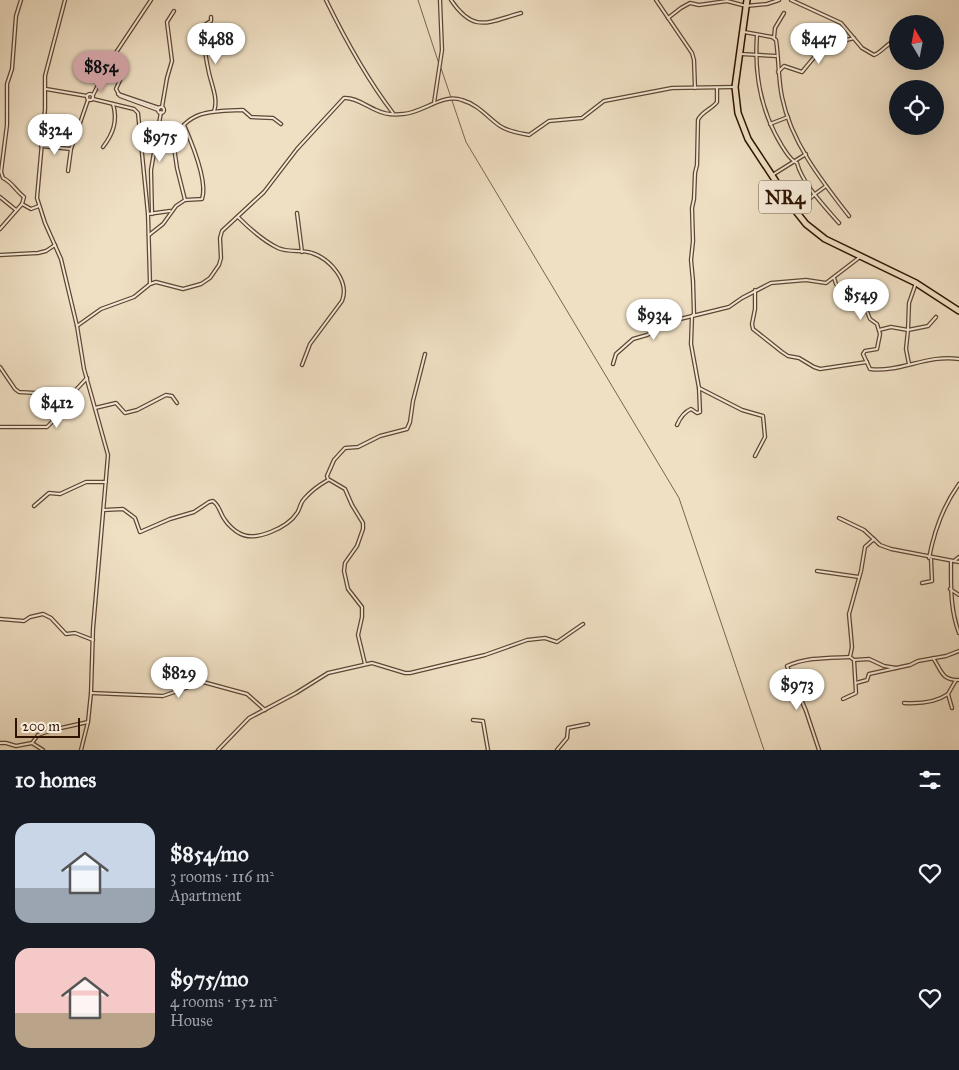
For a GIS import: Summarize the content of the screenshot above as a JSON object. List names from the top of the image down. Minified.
{"streets":{"highway":["NR4"]},"scale_bar":"200 m","north":"top","page":{"price":["$488","$447","$854","$324","$975","$549","$934","$412","$829","$973"],"scale":"200 m","heading":"10 homes","list":[{"name":"$854/mo","note":"3 rooms · 116 m² · Apartment"},{"name":"$975/mo","note":"4 rooms · 152 m² · House"}]}}
